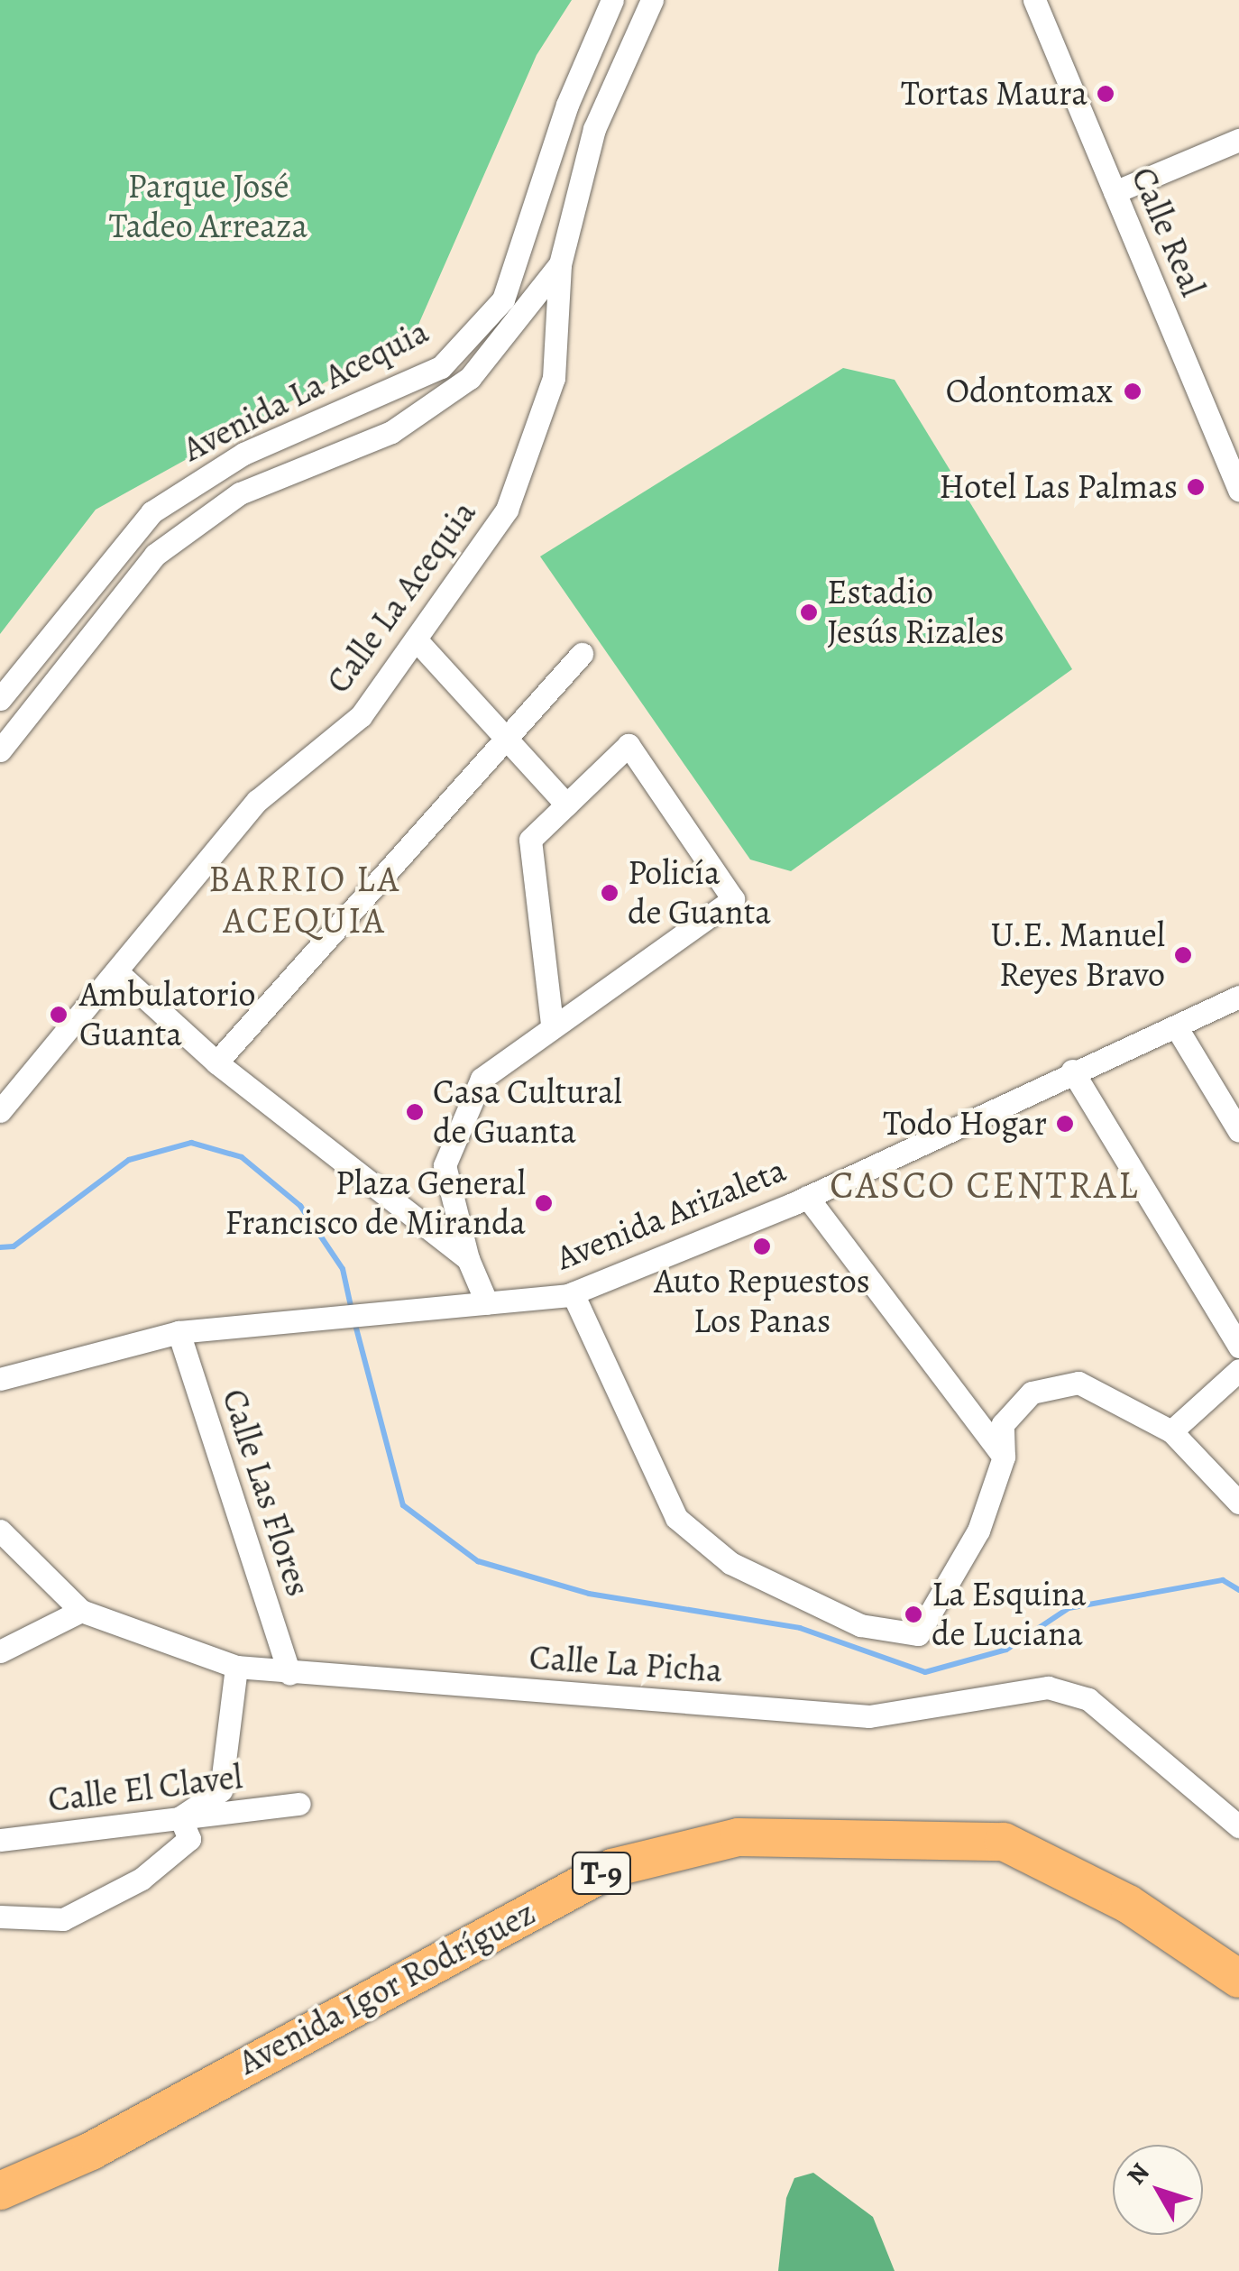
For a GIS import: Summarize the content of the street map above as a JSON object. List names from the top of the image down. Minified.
{"streets":{"highway":["T-9","Avenida Igor Rodríguez"],"street":["Calle Real","Avenida La Acequia","Calle La Acequia","Avenida Arizaleta","Calle Las Flores","Calle La Picha","Calle El Clavel"]},"crossings":[["Avenida La Acequia","Calle La Acequia"],["Avenida Arizaleta","Calle Las Flores"],["Calle Las Flores","Calle La Picha"]],"districts":["BARRIO LA ACEQUIA","CASCO CENTRAL"],"parks":["Parque José Tadeo Arreaza"],"places":["Tortas Maura","Odontomax","Hotel Las Palmas","Estadio Jesús Rizales","Policía de Guanta","U.E. Manuel Reyes Bravo","Ambulatorio Guanta","Casa Cultural de Guanta","Todo Hogar","Plaza General Francisco de Miranda","Auto Repuestos Los Panas","La Esquina de Luciana"],"north":"top left"}
